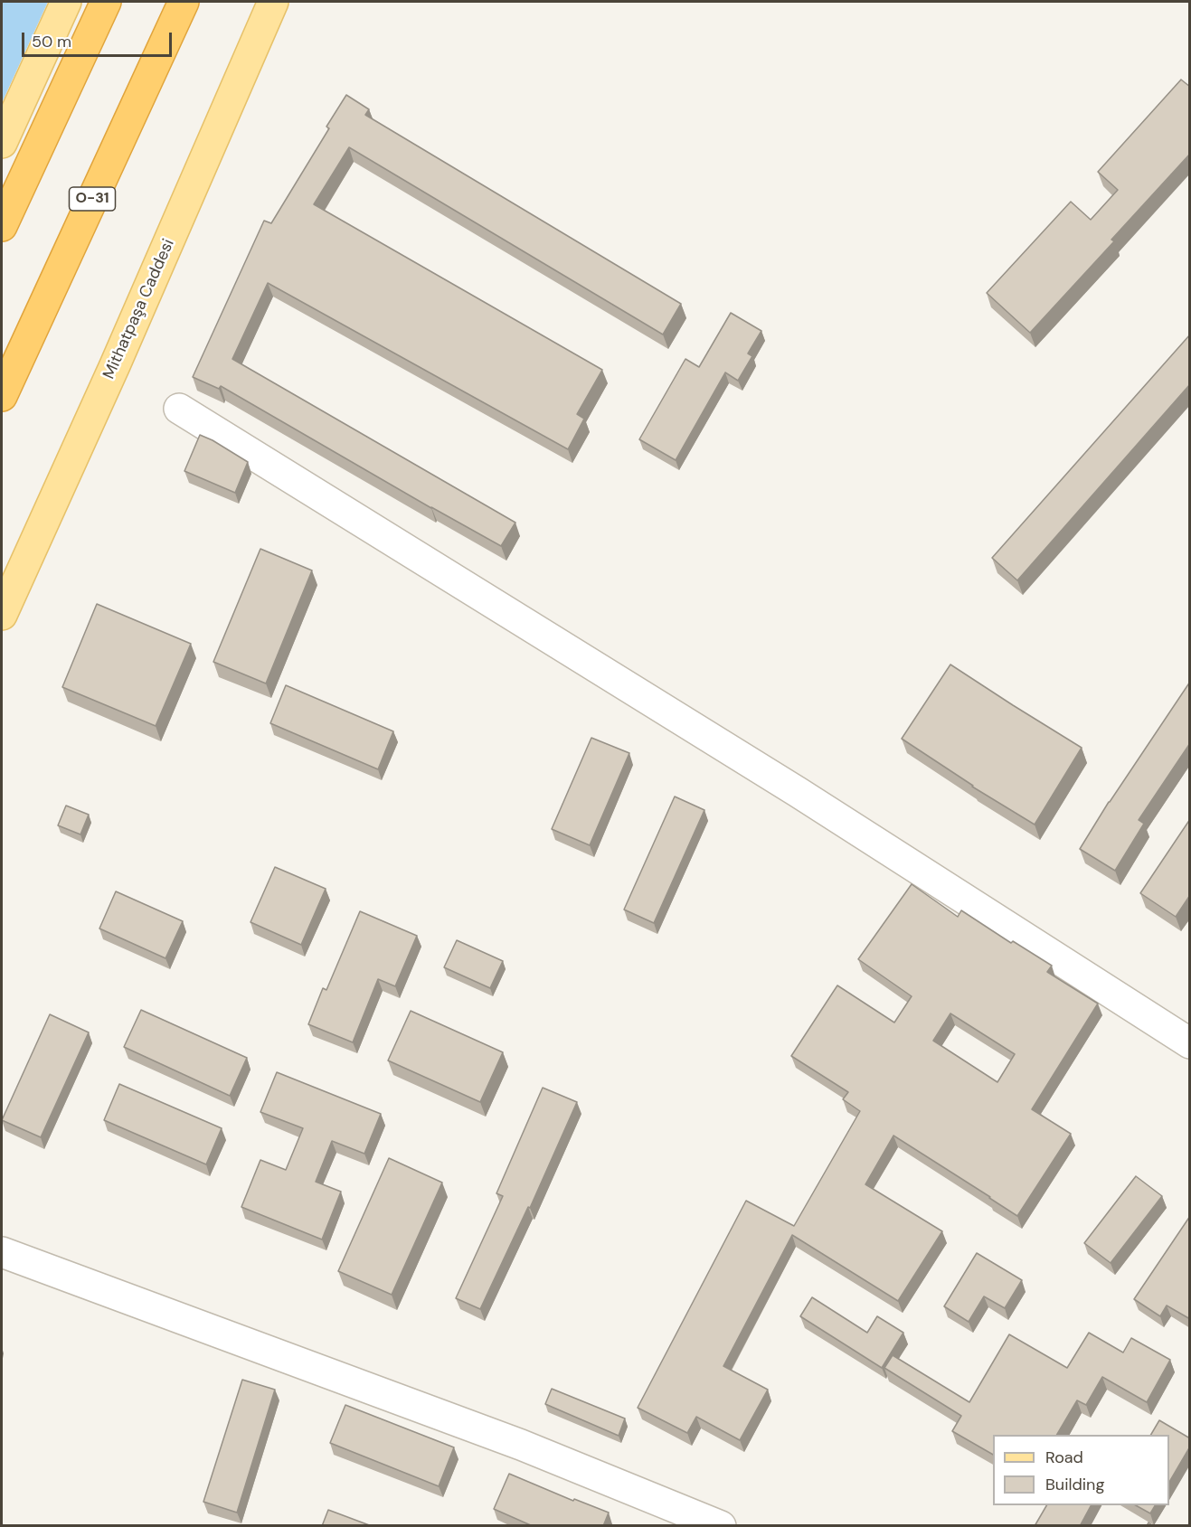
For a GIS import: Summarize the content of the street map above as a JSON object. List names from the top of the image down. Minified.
{"streets":{"highway":["O-31"],"main road":["Mithatpaşa Caddesi"]},"legend":["Road","Building"],"scale_bar":"50 m"}
